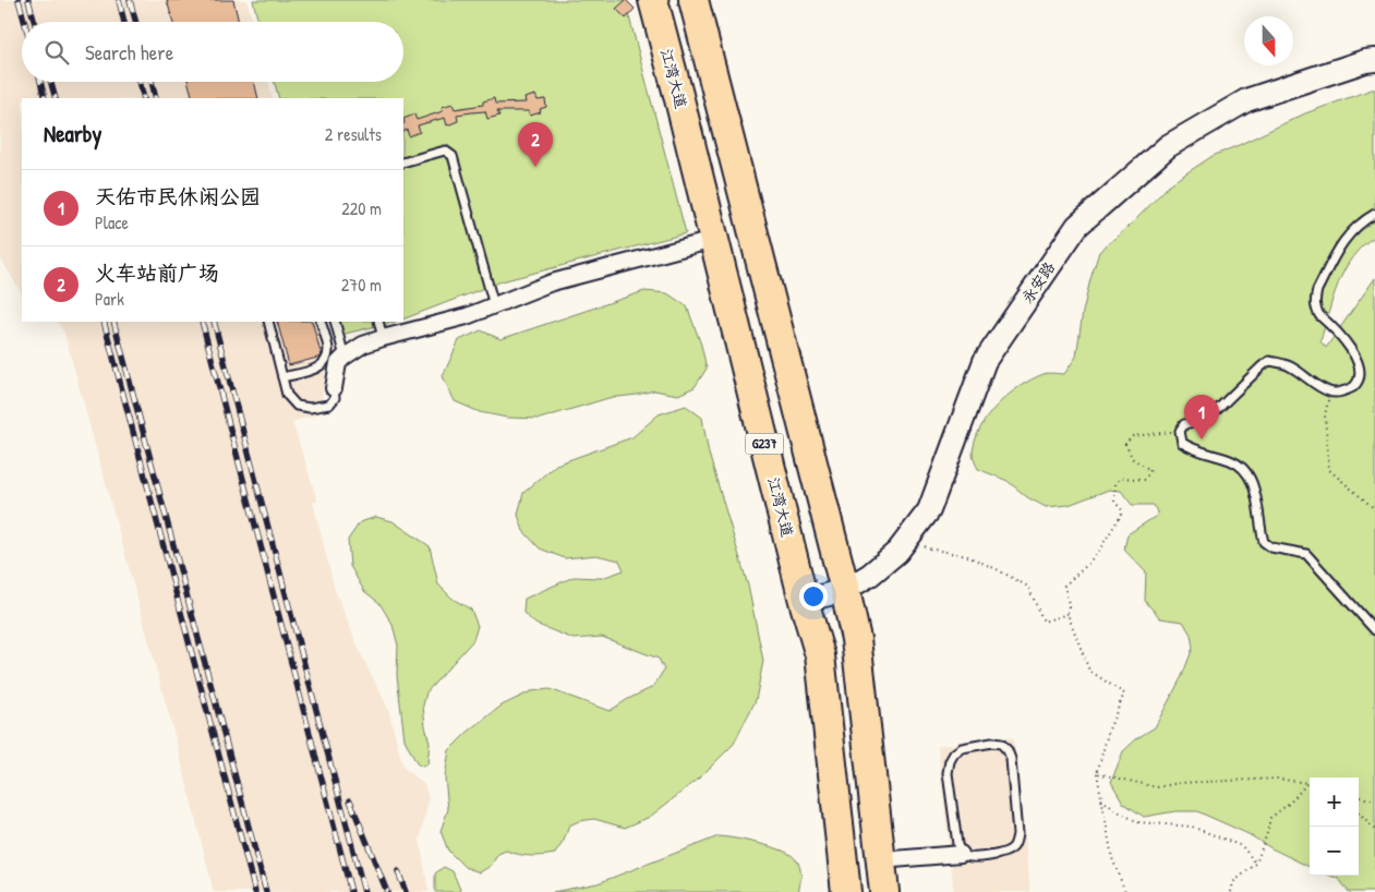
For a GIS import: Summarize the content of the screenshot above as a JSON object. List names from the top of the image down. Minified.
{"streets":{"highway":["江湾大道","G237"],"street":["永安路"]},"crossings":[["江湾大道","永安路"],["永安路","G237"]],"north":"bottom","page":{"search":"Search here","heading":["Nearby","2 results"],"pins":["2","1"],"list":[{"mark":"1","name":"天佑市民休闲公园","note":"Place","value":"220 m"},{"mark":"2","name":"火车站前广场","note":"Park","value":"270 m"}],"map_buttons":["+","−"]}}
